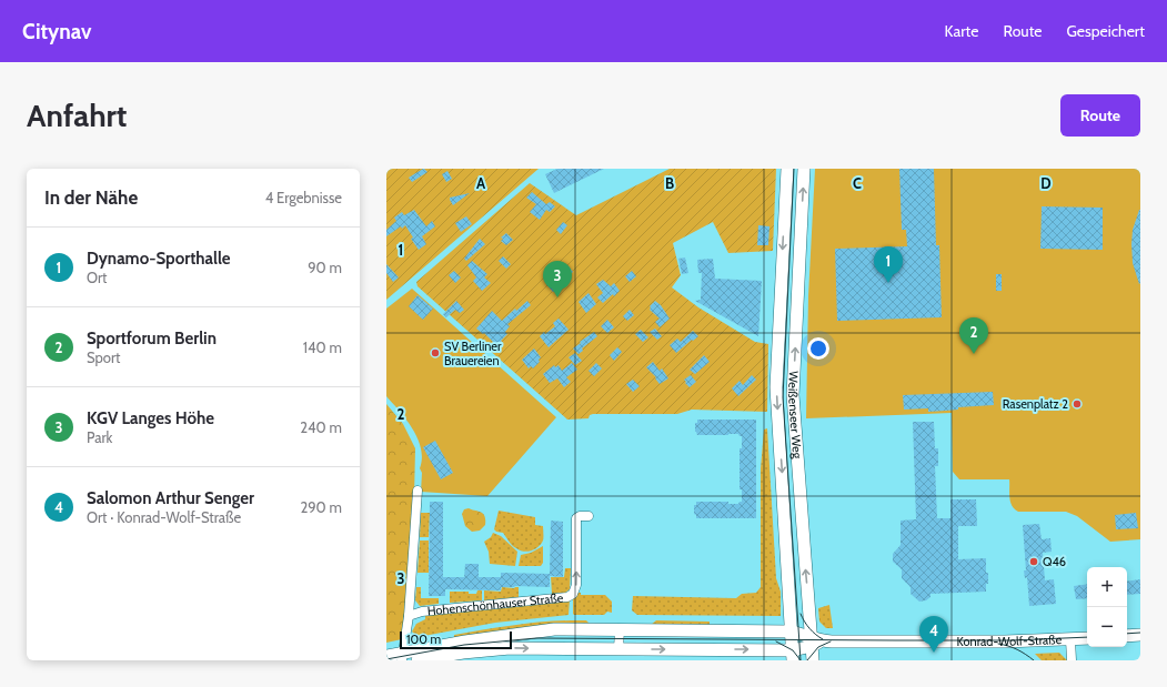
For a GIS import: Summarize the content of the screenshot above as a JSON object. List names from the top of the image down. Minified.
{"streets":{"main road":["Weißenseer Weg","Konrad-Wolf-Straße"],"street":["Hohenschönhauser Straße"]},"crossings":[["Weißenseer Weg","Konrad-Wolf-Straße"]],"one_way":["Hohenschönhauser Straße"],"places":["SV Berliner Brauereien","Rasenplatz 2","Q46"],"scale_bar":"100 m","page":{"header":"Citynav","nav":["Karte","Route","Gespeichert"],"buttons":"Route","title":"Anfahrt","heading":["In der Nähe","4 Ergebnisse"],"list":[{"mark":"1","name":"Dynamo-Sporthalle","note":"Ort","value":"90 m"},{"mark":"2","name":"Sportforum Berlin","note":"Sport","value":"140 m"},{"mark":"3","name":"KGV Langes Höhe","note":"Park","value":"240 m"},{"mark":"4","name":"Salomon Arthur Senger","note":"Ort · Konrad-Wolf-Straße","value":"290 m"}],"pins":["1","3","2","4"],"map_buttons":["+","−"],"scale":"100 m"},"grid":{"columns":["A","B","C","D"],"rows":["1","2","3"]}}
